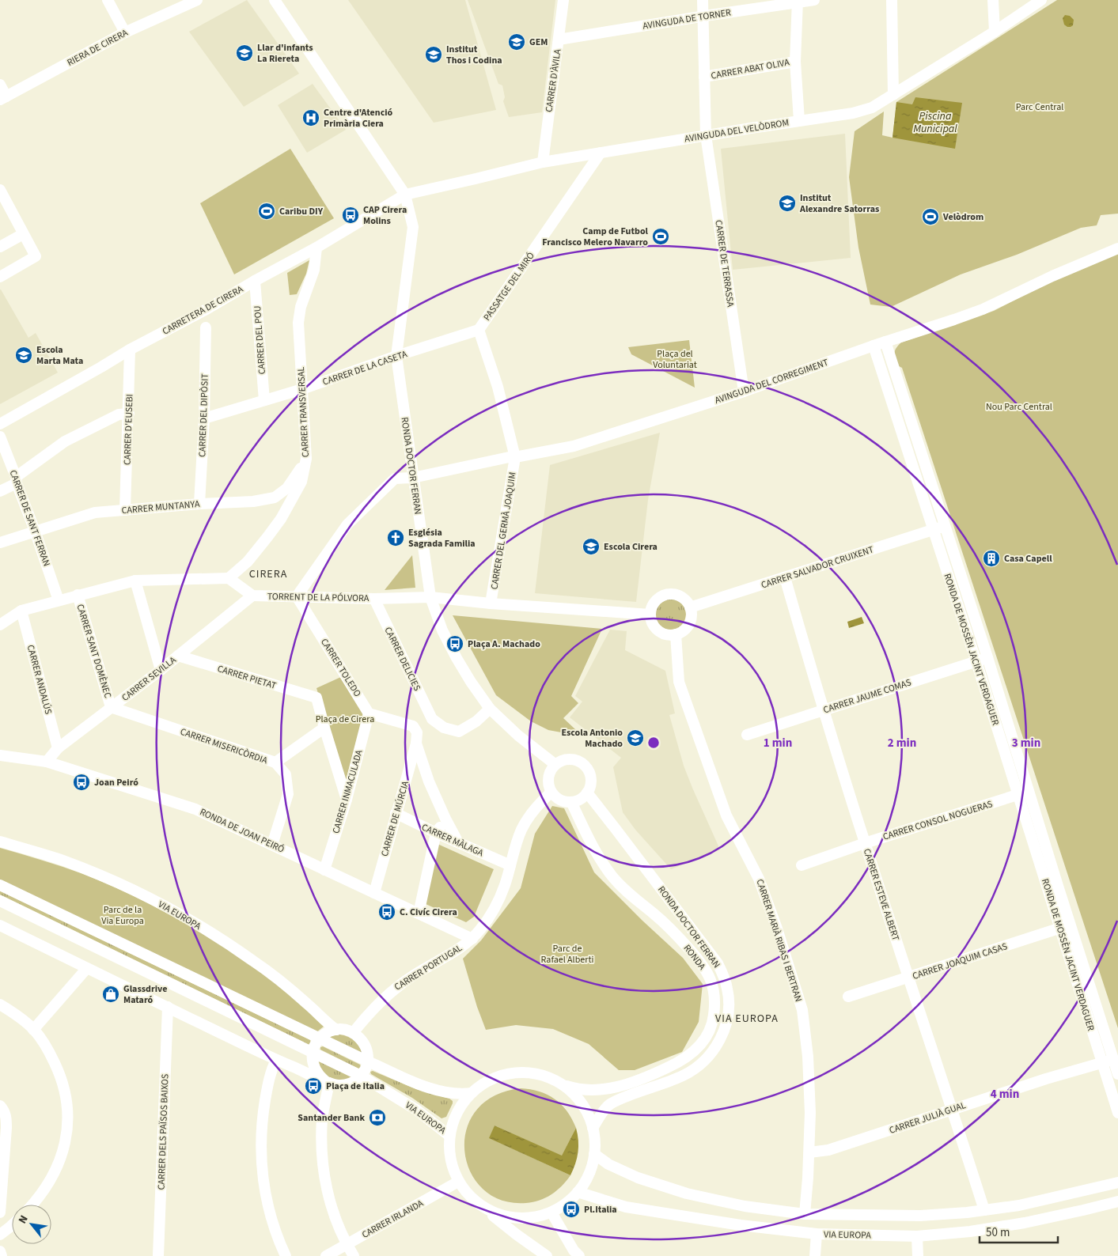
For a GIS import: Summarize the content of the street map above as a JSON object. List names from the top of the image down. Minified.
{"streets":{"street":["AVINGUDA DE TORNER","RIERA DE CIRERA","CARRER ABAT OLIVA","CARRER D'ÀVILA","AVINGUDA DEL VELÒDROM","CARRER DE TERRASSA","PASSATGE DEL MIRÓ","CARRETERA DE CIRERA","CARRER DEL POU","CARRER DE LA CASETA","AVINGUDA DEL CORREGIMENT","CARRER TRANSVERSAL","CARRER DEL DIPÒSIT","CARRER D'EUSEBI","RONDA DOCTOR FERRAN","CARRER MUNTANYA","CARRER DE SANT FERRAN","CARRER DEL GERMÀ JOAQUIM","CARRER SALVADOR CRUIXENT","TORRENT DE LA PÓLVORA","RONDA DE MOSSÈN JACINT VERDAGUER","CARRER SANT DOMÈNEC","CARRER DELICIES","CARRER TOLEDO","CARRER PIETAT","CARRER SEVILLA","CARRER ANDALÚS","CARRER JAUME COMAS","CARRER MISERICÒRDIA","CARRER INMACULADA","CARRER DE MÚRCIA","CARRER CONSOL NOGUERAS","RONDA DE JOAN PEIRÓ","CARRER MÀLAGA","CARRER ESTEVE ALBERT","VIA EUROPA","CARRER MARIÀ RIBAS I BERTRAN","RONDA","CARRER JOAQUIM CASAS","CARRER PORTUGAL","CARRER JULIÀ GUAL","CARRER DELS PAÏSOS BAIXOS","CARRER IRLANDA"]},"crossings":[["AVINGUDA DE TORNER","CARRER D'ÀVILA"],["AVINGUDA DE TORNER","CARRER DE TERRASSA"],["CARRER ABAT OLIVA","CARRER DE TERRASSA"],["CARRER D'ÀVILA","AVINGUDA DEL VELÒDROM"],["AVINGUDA DEL VELÒDROM","CARRER DE TERRASSA"],["AVINGUDA DEL VELÒDROM","PASSATGE DEL MIRÓ"],["AVINGUDA DEL VELÒDROM","CARRETERA DE CIRERA"],["AVINGUDA DEL VELÒDROM","RONDA DOCTOR FERRAN"],["CARRER DE TERRASSA","AVINGUDA DEL CORREGIMENT"],["PASSATGE DEL MIRÓ","CARRER DE LA CASETA"],["PASSATGE DEL MIRÓ","AVINGUDA DEL CORREGIMENT"],["PASSATGE DEL MIRÓ","CARRER DEL GERMÀ JOAQUIM"],["CARRETERA DE CIRERA","CARRER DEL POU"],["CARRETERA DE CIRERA","CARRER TRANSVERSAL"],["CARRETERA DE CIRERA","CARRER D'EUSEBI"],["CARRETERA DE CIRERA","RONDA DOCTOR FERRAN"],["CARRER DEL POU","CARRER DE LA CASETA"],["CARRER DE LA CASETA","CARRER TRANSVERSAL"],["CARRER DE LA CASETA","CARRER DEL DIPÒSIT"],["CARRER DE LA CASETA","RONDA DOCTOR FERRAN"],["AVINGUDA DEL CORREGIMENT","RONDA DOCTOR FERRAN"],["AVINGUDA DEL CORREGIMENT","CARRER DEL GERMÀ JOAQUIM"],["AVINGUDA DEL CORREGIMENT","TORRENT DE LA PÓLVORA"],["AVINGUDA DEL CORREGIMENT","RONDA DE MOSSÈN JACINT VERDAGUER"],["AVINGUDA DEL CORREGIMENT","CARRER TOLEDO"],["CARRER TRANSVERSAL","CARRER MUNTANYA"],["CARRER TRANSVERSAL","TORRENT DE LA PÓLVORA"],["CARRER DEL DIPÒSIT","CARRER MUNTANYA"],["CARRER D'EUSEBI","CARRER MUNTANYA"],["RONDA DOCTOR FERRAN","TORRENT DE LA PÓLVORA"],["RONDA DOCTOR FERRAN","CARRER DELICIES"],["RONDA DOCTOR FERRAN","RONDA"],["RONDA DOCTOR FERRAN","CARRER PORTUGAL"],["CARRER MUNTANYA","CARRER DE SANT FERRAN"],["CARRER DEL GERMÀ JOAQUIM","TORRENT DE LA PÓLVORA"],["CARRER SALVADOR CRUIXENT","TORRENT DE LA PÓLVORA"],["CARRER SALVADOR CRUIXENT","RONDA DE MOSSÈN JACINT VERDAGUER"],["CARRER SALVADOR CRUIXENT","CARRER ESTEVE ALBERT"],["CARRER SALVADOR CRUIXENT","CARRER MARIÀ RIBAS I BERTRAN"],["TORRENT DE LA PÓLVORA","CARRER DELICIES"],["TORRENT DE LA PÓLVORA","CARRER TOLEDO"],["TORRENT DE LA PÓLVORA","CARRER SEVILLA"],["TORRENT DE LA PÓLVORA","CARRER MARIÀ RIBAS I BERTRAN"],["RONDA DE MOSSÈN JACINT VERDAGUER","CARRER JAUME COMAS"],["RONDA DE MOSSÈN JACINT VERDAGUER","CARRER CONSOL NOGUERAS"],["RONDA DE MOSSÈN JACINT VERDAGUER","CARRER JOAQUIM CASAS"],["RONDA DE MOSSÈN JACINT VERDAGUER","CARRER JULIÀ GUAL"],["CARRER SANT DOMÈNEC","CARRER SEVILLA"],["CARRER SANT DOMÈNEC","CARRER MISERICÒRDIA"],["CARRER TOLEDO","CARRER INMACULADA"],["CARRER PIETAT","CARRER SEVILLA"],["CARRER SEVILLA","CARRER ANDALÚS"],["CARRER SEVILLA","CARRER MISERICÒRDIA"],["CARRER SEVILLA","RONDA DE JOAN PEIRÓ"],["CARRER JAUME COMAS","CARRER ESTEVE ALBERT"],["CARRER MISERICÒRDIA","RONDA DE JOAN PEIRÓ"],["CARRER INMACULADA","RONDA DE JOAN PEIRÓ"],["CARRER DE MÚRCIA","RONDA DE JOAN PEIRÓ"],["CARRER DE MÚRCIA","CARRER MÀLAGA"],["CARRER CONSOL NOGUERAS","CARRER ESTEVE ALBERT"],["RONDA DE JOAN PEIRÓ","CARRER PORTUGAL"],["CARRER MÀLAGA","CARRER PORTUGAL"],["CARRER ESTEVE ALBERT","VIA EUROPA"],["CARRER ESTEVE ALBERT","CARRER JOAQUIM CASAS"],["CARRER ESTEVE ALBERT","CARRER JULIÀ GUAL"],["VIA EUROPA","CARRER MARIÀ RIBAS I BERTRAN"],["CARRER MARIÀ RIBAS I BERTRAN","CARRER JULIÀ GUAL"],["RONDA","CARRER PORTUGAL"]],"districts":["CIRERA","VIA EUROPA"],"water":["Piscina Municipal"],"parks":["Parc Central","Plaça del Voluntariat","Nou Parc Central","Plaça de Cirera","Parc de la Via Europa","Parc de Rafael Alberti"],"places":{"school or university":["GEM","Llar d'infants La Riereta","Institut Thos i Codina","Institut Alexandre Satorras","Escola Marta Mata","Escola Cirera","Escola Antonio Machado"],"hospital":["Centre d'Atenció Primària Ciera"],"sports":["Caribu DIY","Velòdrom","Camp de Futbol Francisco Melero Navarro"],"bus stop":["CAP Cirera Molins","Plaça A. Machado","Joan Peiró","C. Civíc Cirera","Plaça de Italia","Pl.Italia"],"church":["Església Sagrada Familia"],"building":["Casa Capell"],"shop":["Glassdrive Mataró"],"bank":["Santander Bank"]},"scale_bar":"50 m","north":"top left","rings":["1 min","2 min","3 min","4 min"]}
